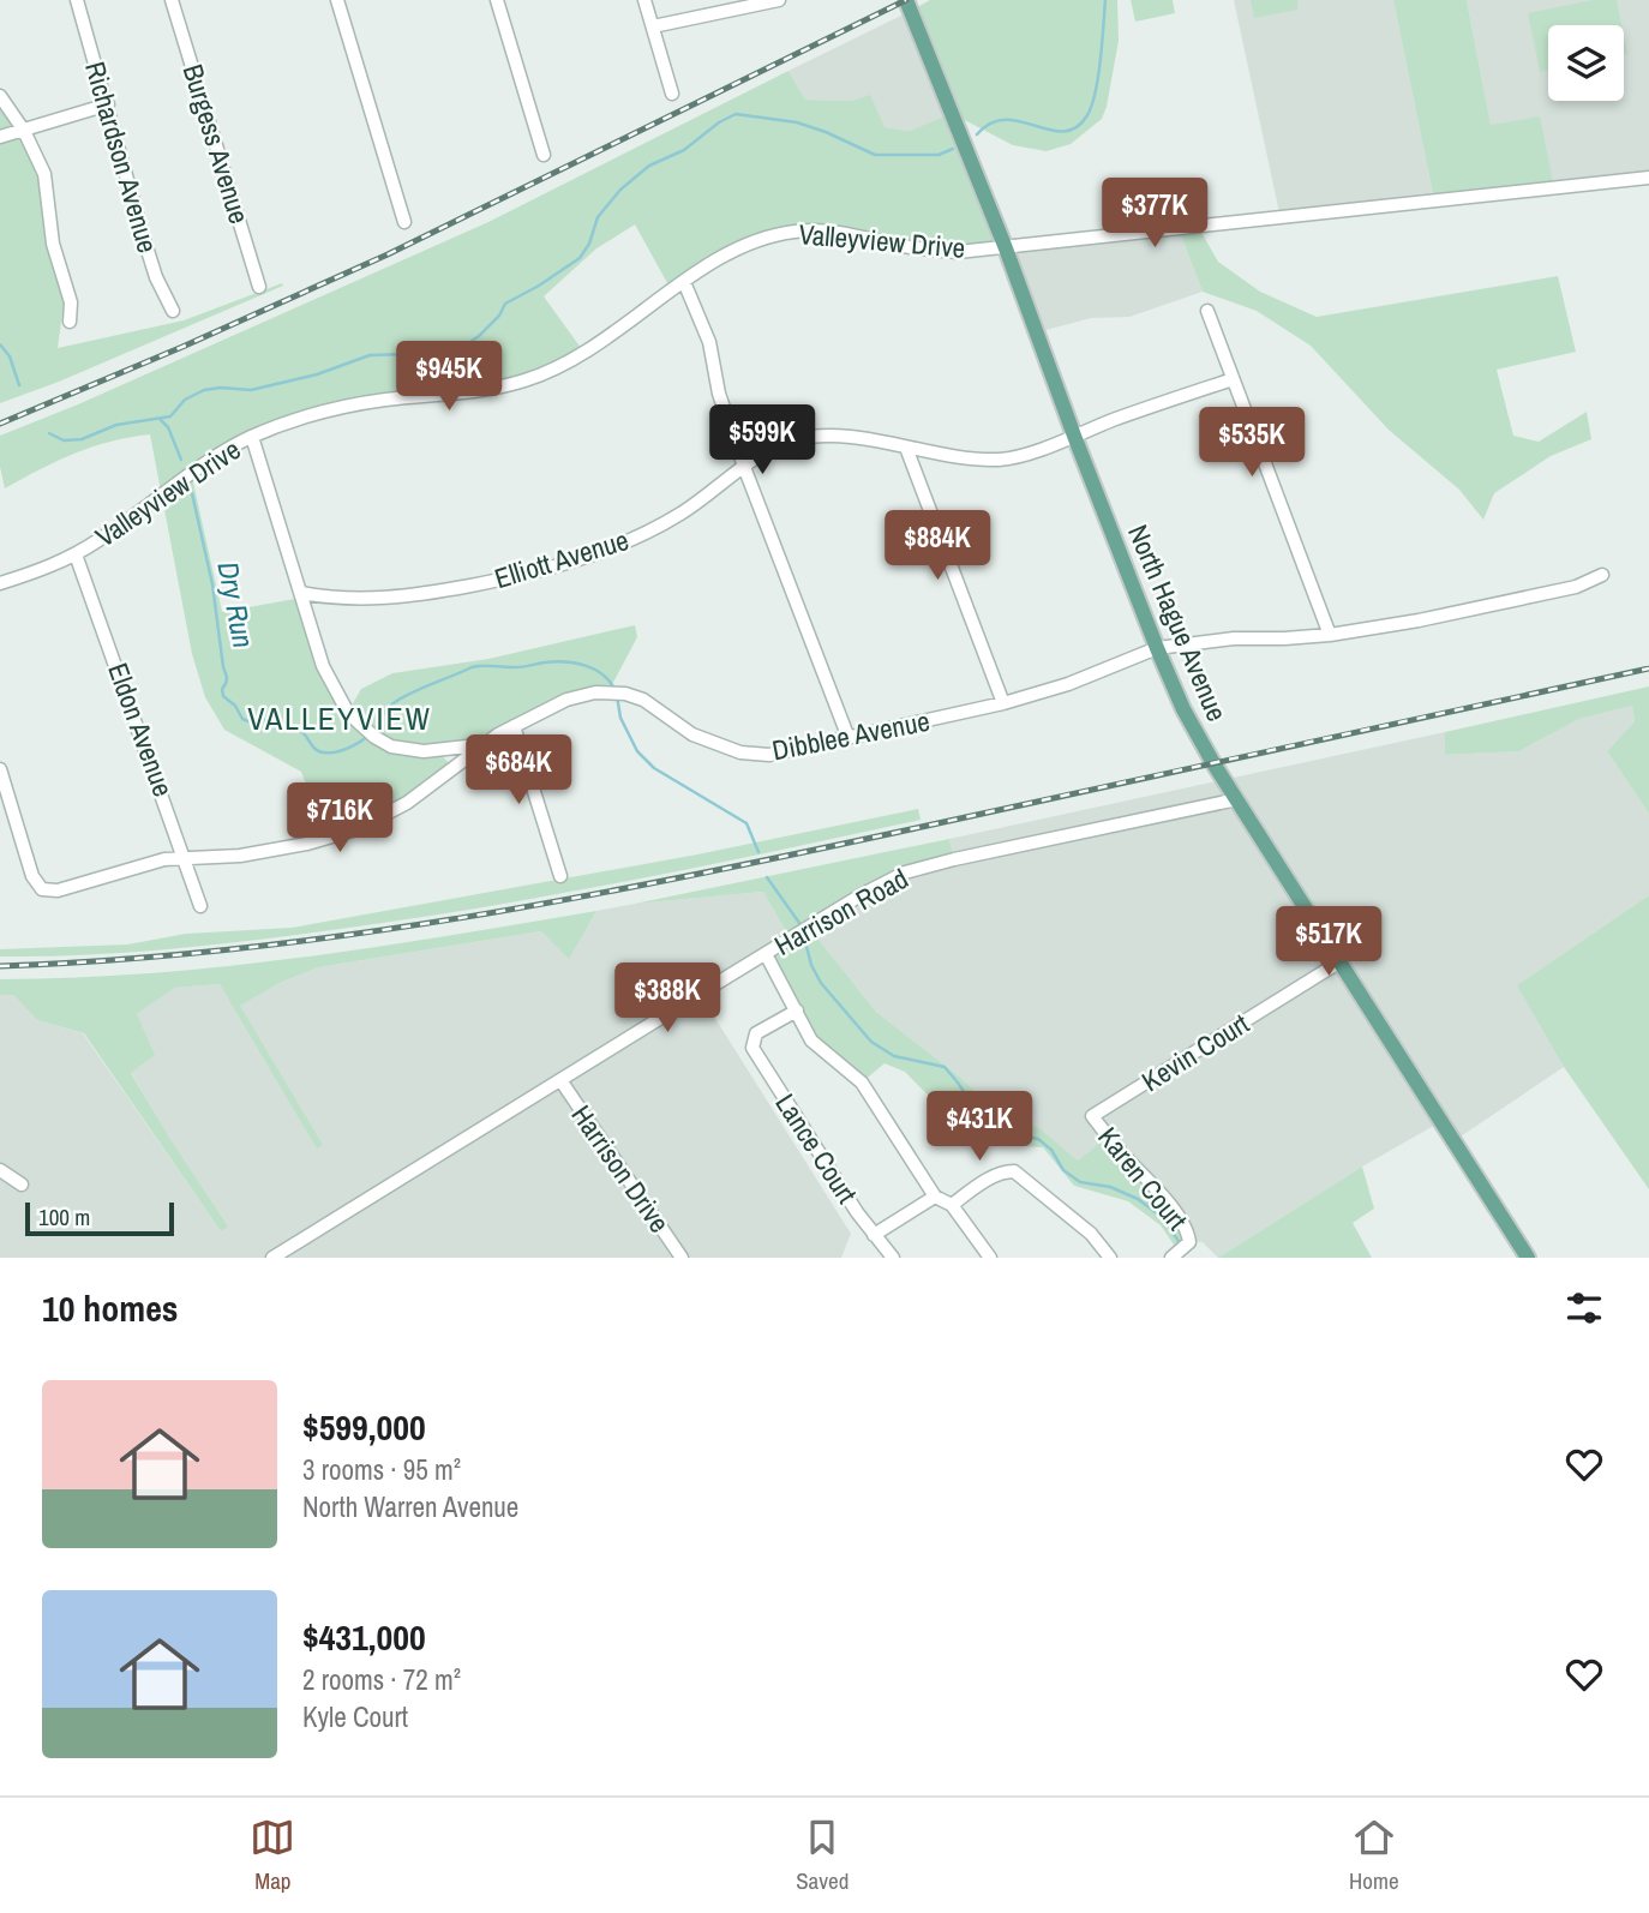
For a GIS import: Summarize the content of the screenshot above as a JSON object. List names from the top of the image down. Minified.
{"streets":{"main road":["North Hague Avenue"],"street":["Burgess Avenue","Richardson Avenue","Valleyview Drive","Elliott Avenue","Eldon Avenue","Dibblee Avenue","Harrison Road","Kevin Court","Lance Court","Harrison Drive","Karen Court"]},"crossings":[["Valleyview Drive","North Hague Avenue"],["Valleyview Drive","Eldon Avenue"],["Elliott Avenue","North Hague Avenue"],["North Hague Avenue","Dibblee Avenue"],["North Hague Avenue","Harrison Road"],["North Hague Avenue","Kevin Court"],["Eldon Avenue","Dibblee Avenue"],["Harrison Road","Harrison Drive"],["Kevin Court","Karen Court"]],"districts":["VALLEYVIEW"],"water":["Dry Run"],"scale_bar":"100 m","page":{"price":["$377K","$945K","$599K","$535K","$884K","$684K","$716K","$517K","$388K","$431K"],"scale":"100 m","heading":"10 homes","list":[{"name":"$599,000","note":"3 rooms · 95 m² · North Warren Avenue"},{"name":"$431,000","note":"2 rooms · 72 m² · Kyle Court"}],"tabs":["Map","Saved","Home"]}}
